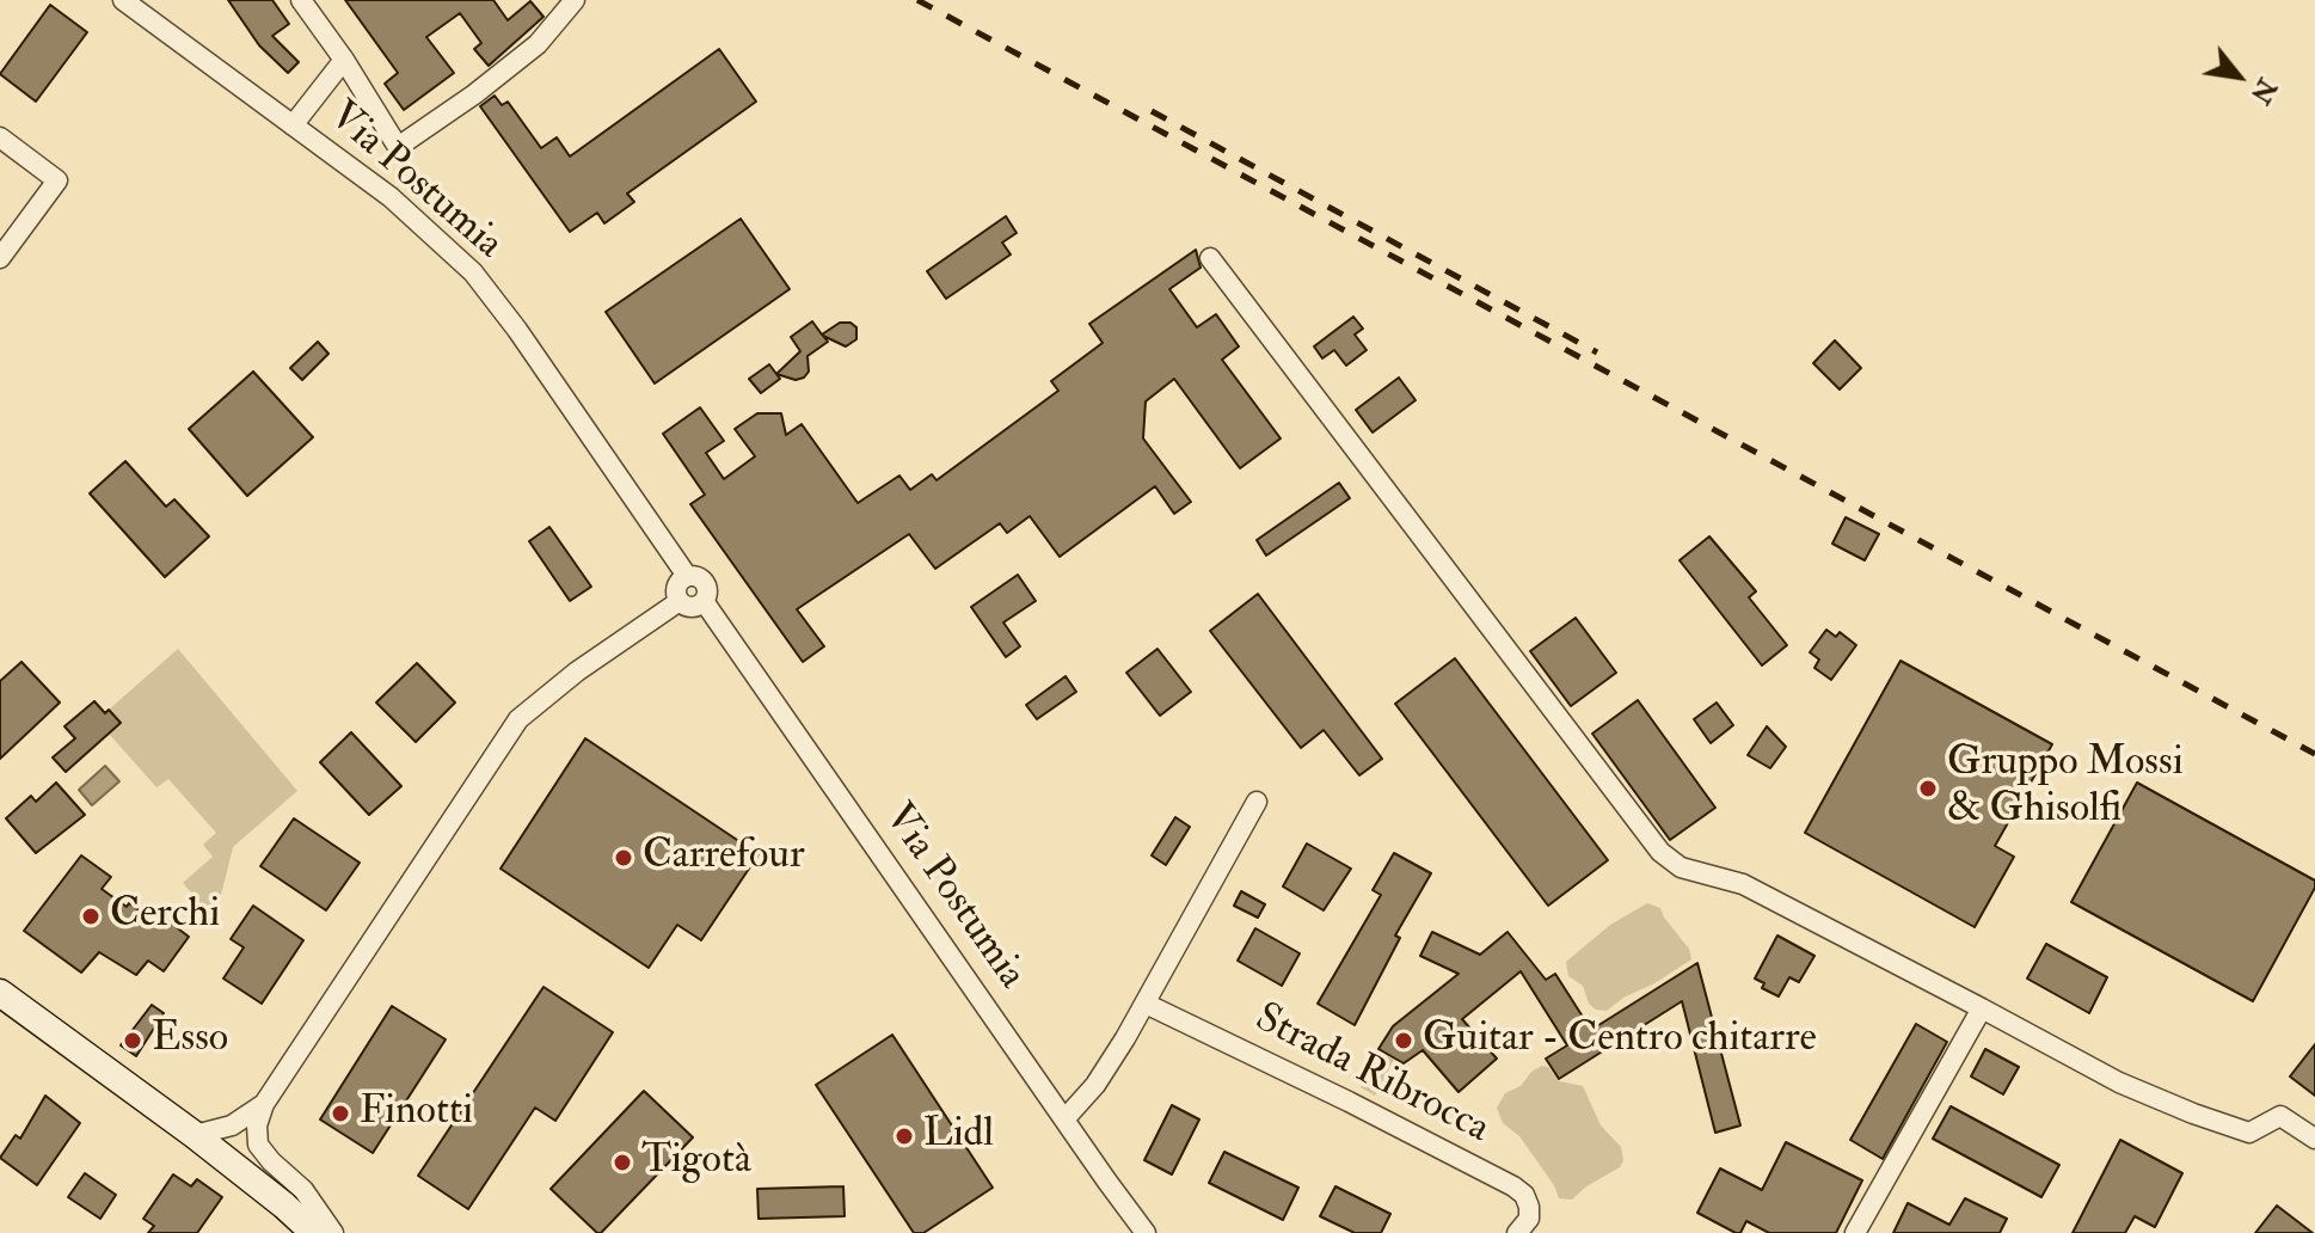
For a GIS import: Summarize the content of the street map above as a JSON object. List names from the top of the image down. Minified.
{"streets":{"street":["Via Postumia","Strada Ribrocca"]},"places":["Gruppo Mossi & Ghisolfi","Carrefour","Cerchi","Esso","Guitar - Centro chitarre","Finotti","Lidl","Tigotà"],"north":"bottom right"}
